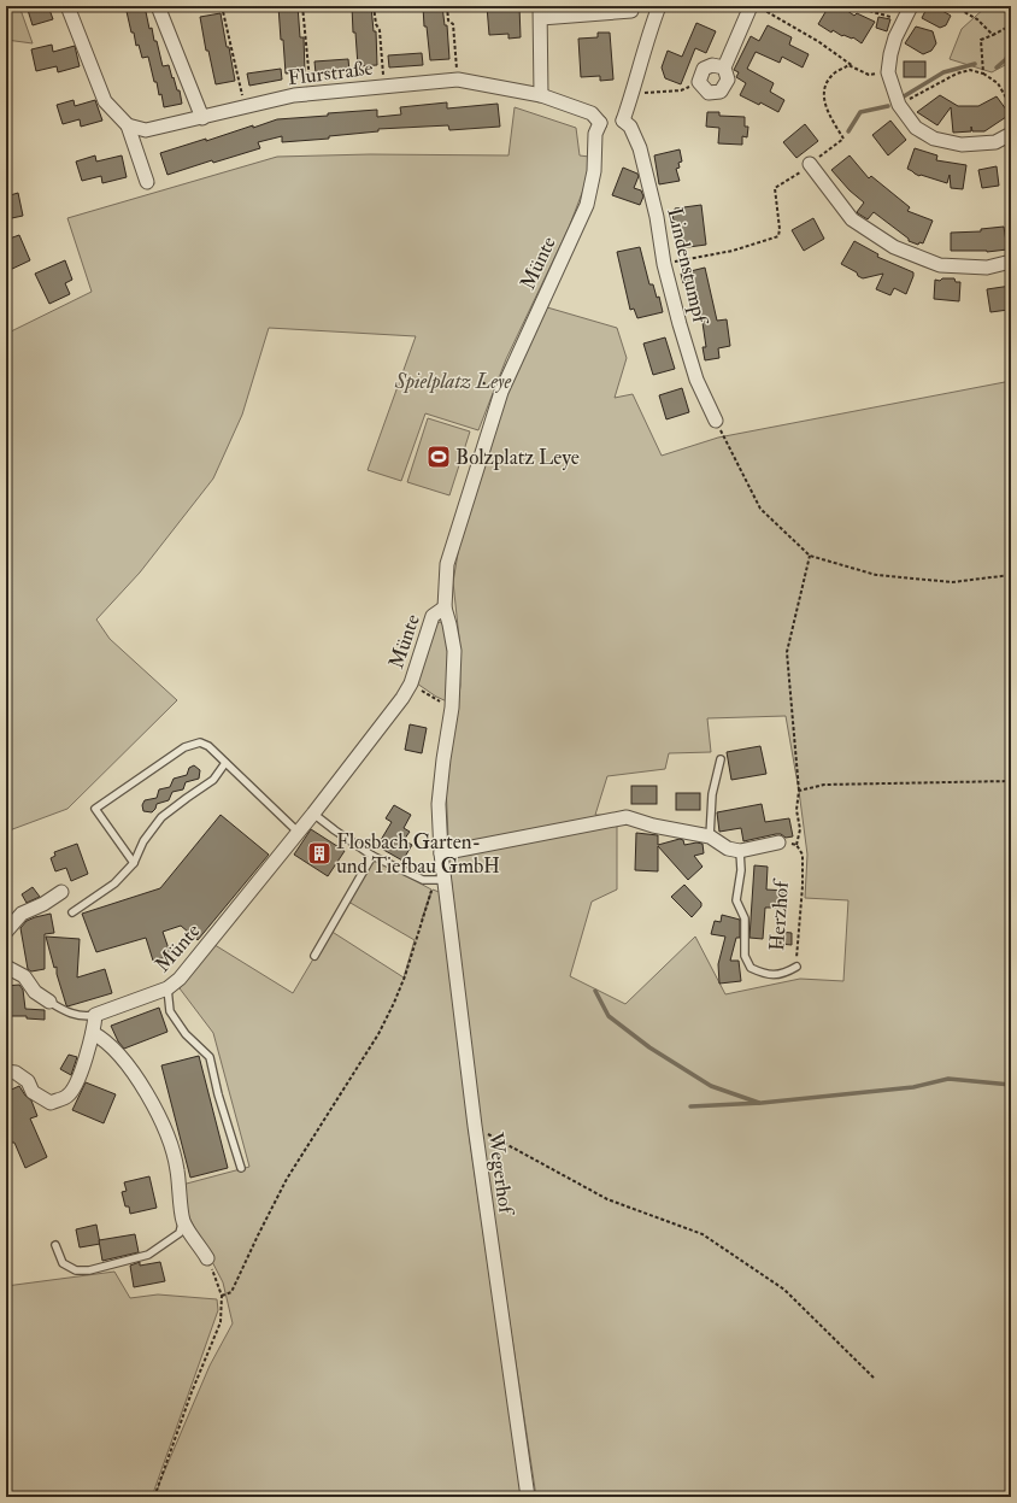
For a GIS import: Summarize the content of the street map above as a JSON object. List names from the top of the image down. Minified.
{"streets":{"street":["Flurstraße","Münte","Lindenstumpf","Wegerhof"],"lane":["Herzhof"]},"crossings":[["Flurstraße","Münte"],["Münte","Wegerhof"]],"parks":["Spielplatz Leye"],"places":{"sports":["Bolzplatz Leye"],"building":["Flosbach Garten- und Tiefbau GmbH"]}}
